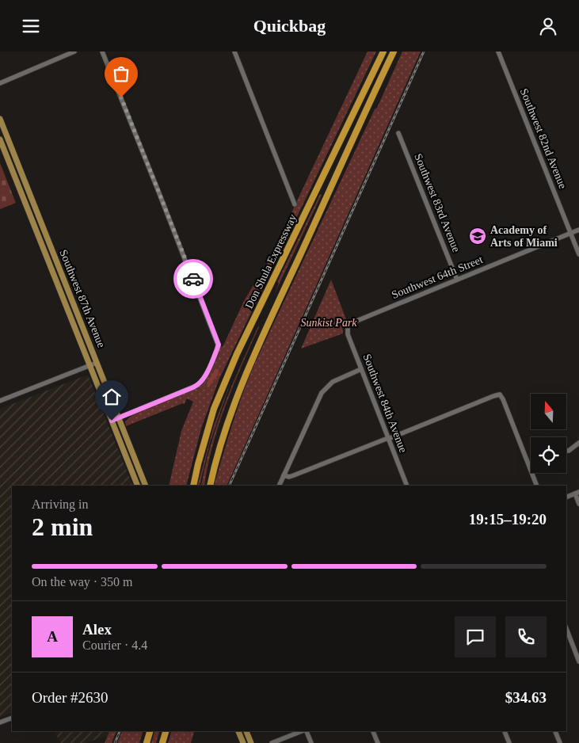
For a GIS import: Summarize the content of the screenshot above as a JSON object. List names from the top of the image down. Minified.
{"streets":{"highway":["Don Shula Expressway"],"main road":["Southwest 87th Avenue"],"street":["Southwest 82nd Avenue","Southwest 83rd Avenue","Southwest 64th Street","Southwest 84th Avenue"]},"crossings":[["Southwest 82nd Avenue","Southwest 64th Street"],["Southwest 83rd Avenue","Southwest 64th Street"],["Southwest 64th Street","Southwest 84th Avenue"]],"parks":["Sunkist Park"],"places":{"school or university":["Academy of Arts of Miami"]},"north":"top","page":{"header":"Quickbag","heading":["2 min","Arriving in","19:15–19:20"],"panel":["Alex","Courier · 4.4","Order #2630","$34.63"],"bar":"On the way · 350 m","round":"A"}}
